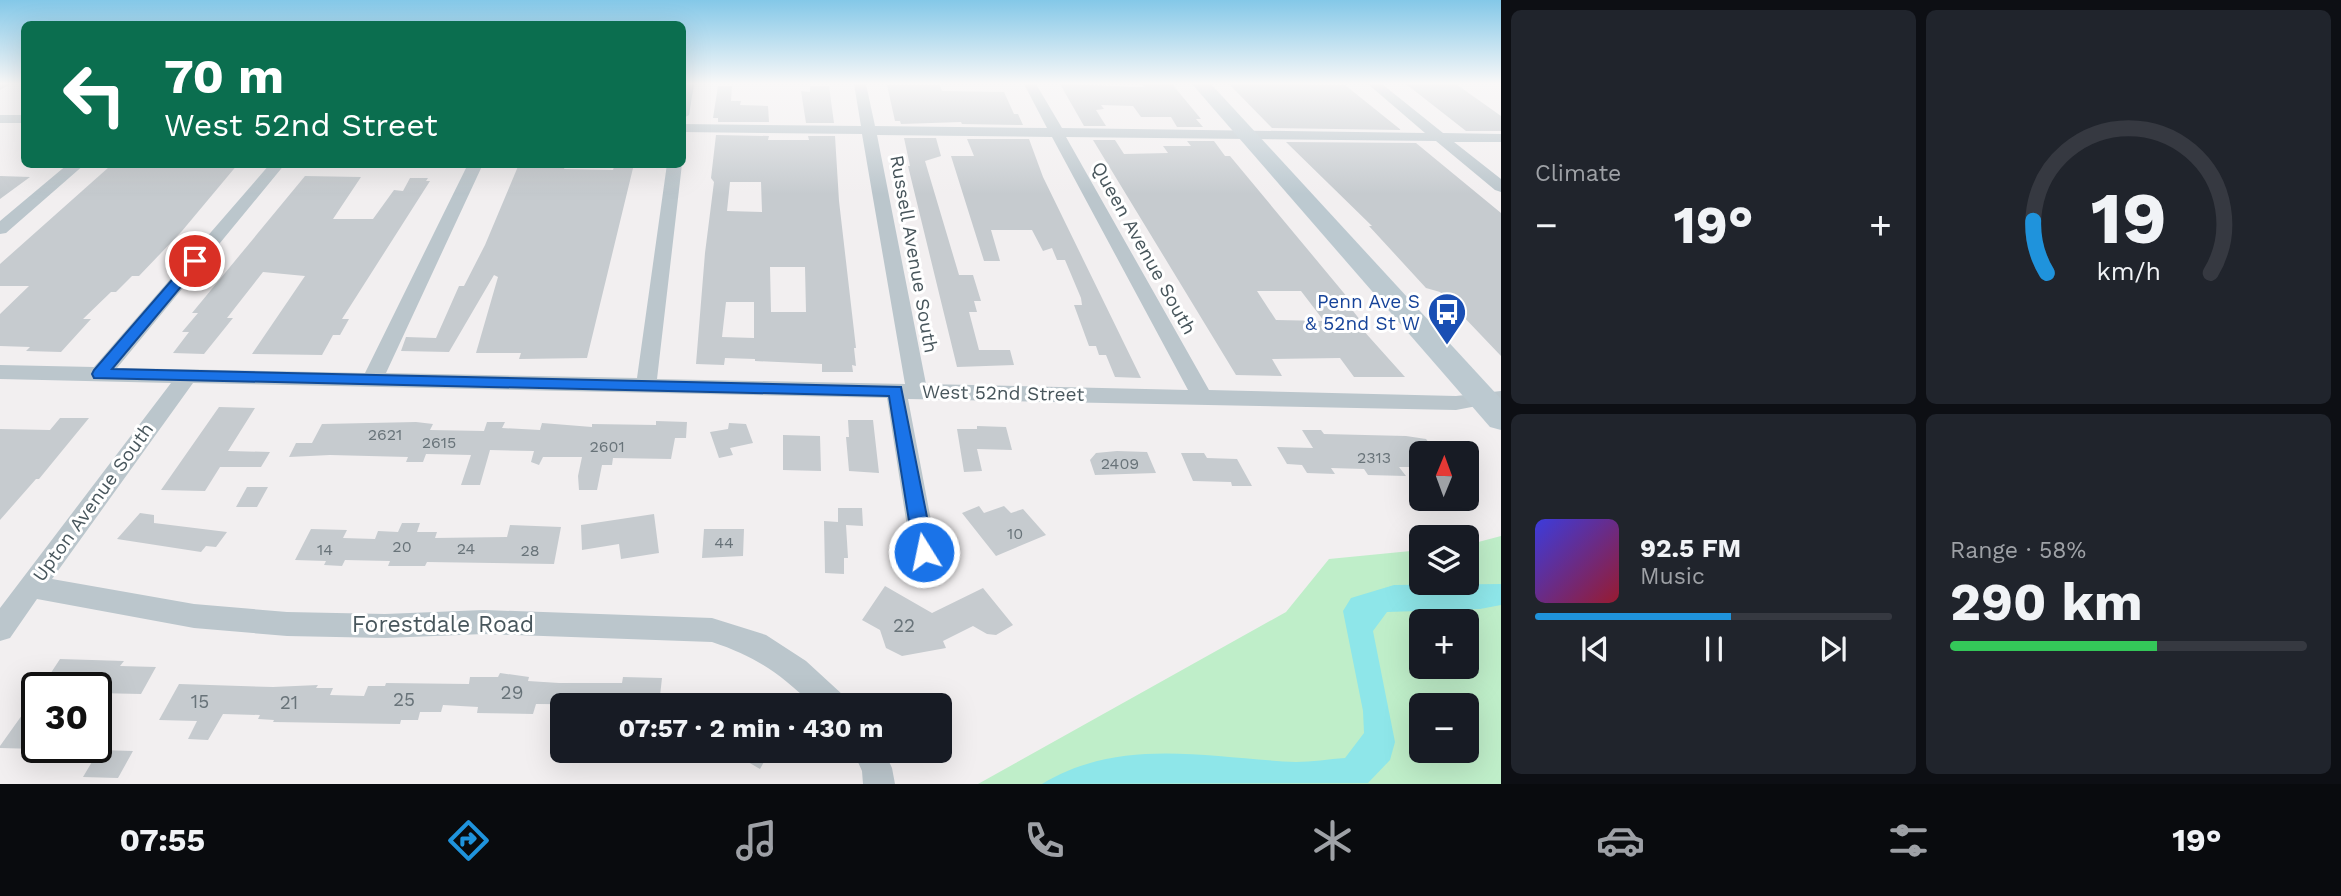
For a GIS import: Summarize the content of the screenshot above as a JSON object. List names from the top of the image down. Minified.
{"streets":{"street":["Queen Avenue South","Russell Avenue South","West 52nd Street","Upton Avenue South","Forestdale Road"]},"crossings":[["Queen Avenue South","West 52nd Street"],["Russell Avenue South","West 52nd Street"],["West 52nd Street","Upton Avenue South"],["Upton Avenue South","Forestdale Road"]],"places":{"bus stop":["Penn Ave S & 52nd St W"]},"house_numbers":["2621","2615","2601","2313","2409","10","44","20","24","14","28","22","29","25","15","21"],"north":"top","page":{"tile":["Climate",["Range · 58%","290 km"]],"turn":["70 m","West 52nd Street"],"heat":["−","19°","+"],"map_buttons":["+","−"],"song":["92.5 FM","Music"],"limit":"30","trip":"07:57 · 2 min · 430 m","tabs":["07:55","19°"],"gauge":["19","km/h"]}}
